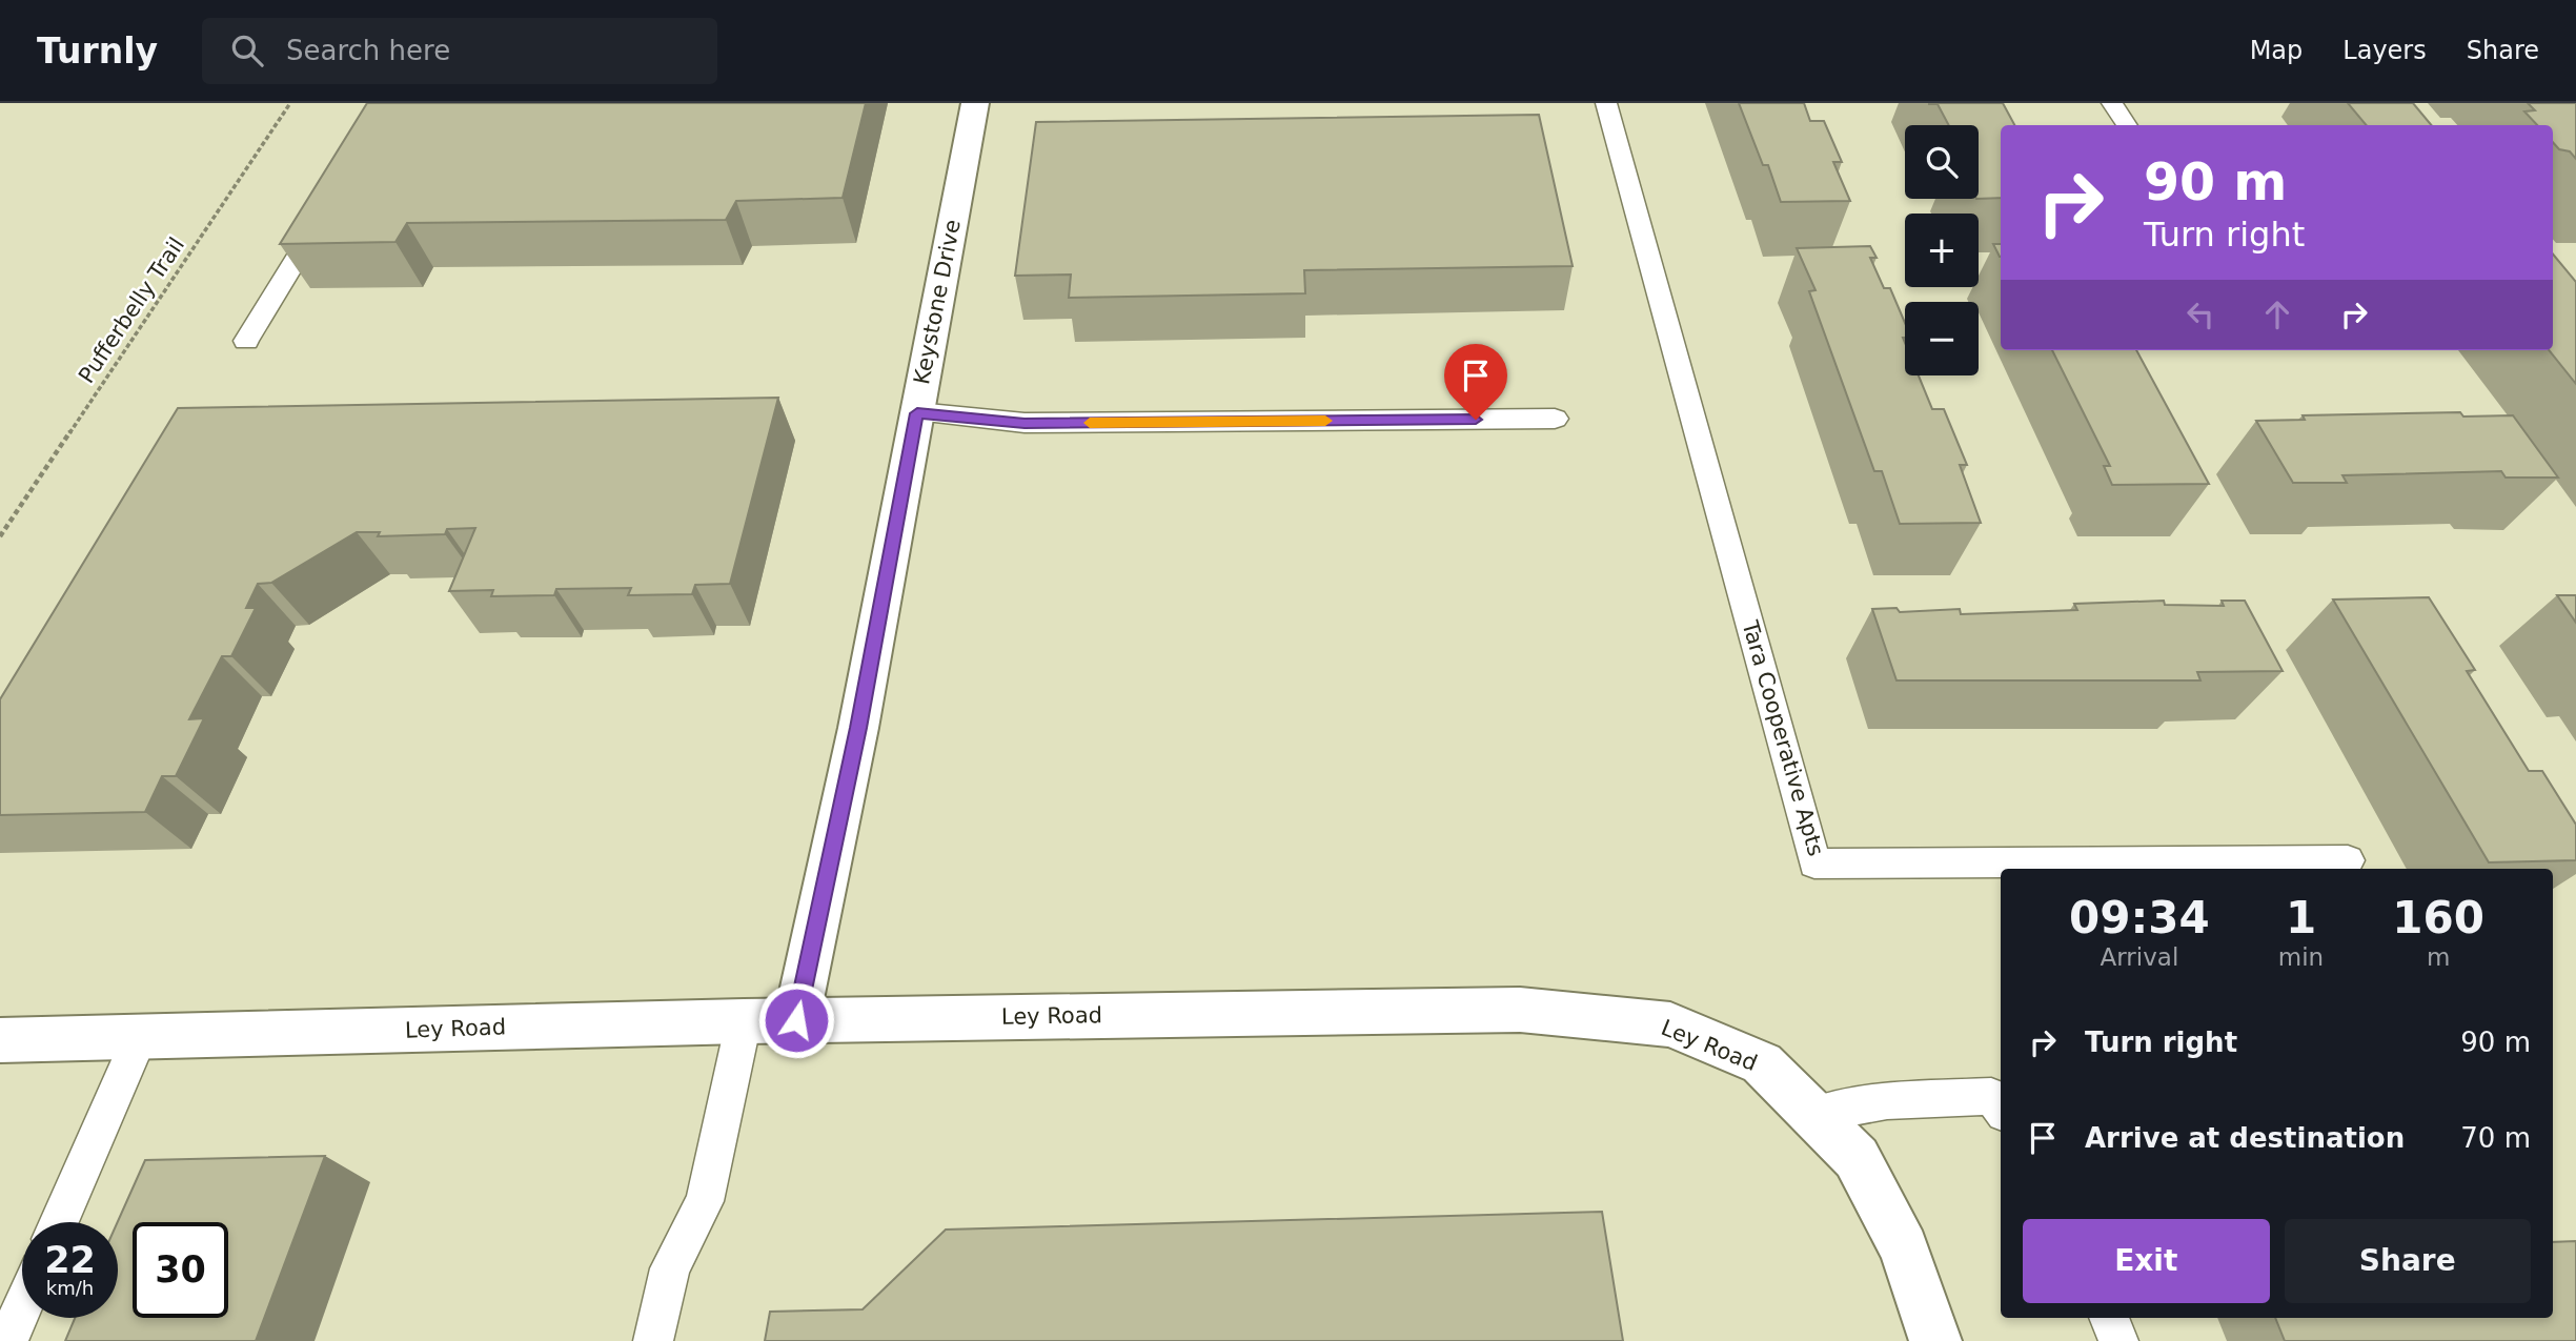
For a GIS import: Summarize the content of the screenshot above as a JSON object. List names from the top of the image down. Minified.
{"streets":{"main road":["Keystone Drive","Ley Road"],"lane":["Tara Cooperative Apts"],"path":["Pufferbelly Trail"]},"crossings":[["Keystone Drive","Ley Road"]],"page":{"header":"Turnly","search":"Search here","nav":["Map","Layers","Share"],"map_buttons":["+","−"],"turn":["90 m","Turn right"],"eta":["09:34","Arrival","1","min","160","m"],"list":[{"name":"Turn right","value":"90 m"},{"name":"Arrive at destination","value":"70 m"}],"buttons":["Exit","Share"],"speed":"22 km/h","limit":"30"}}
